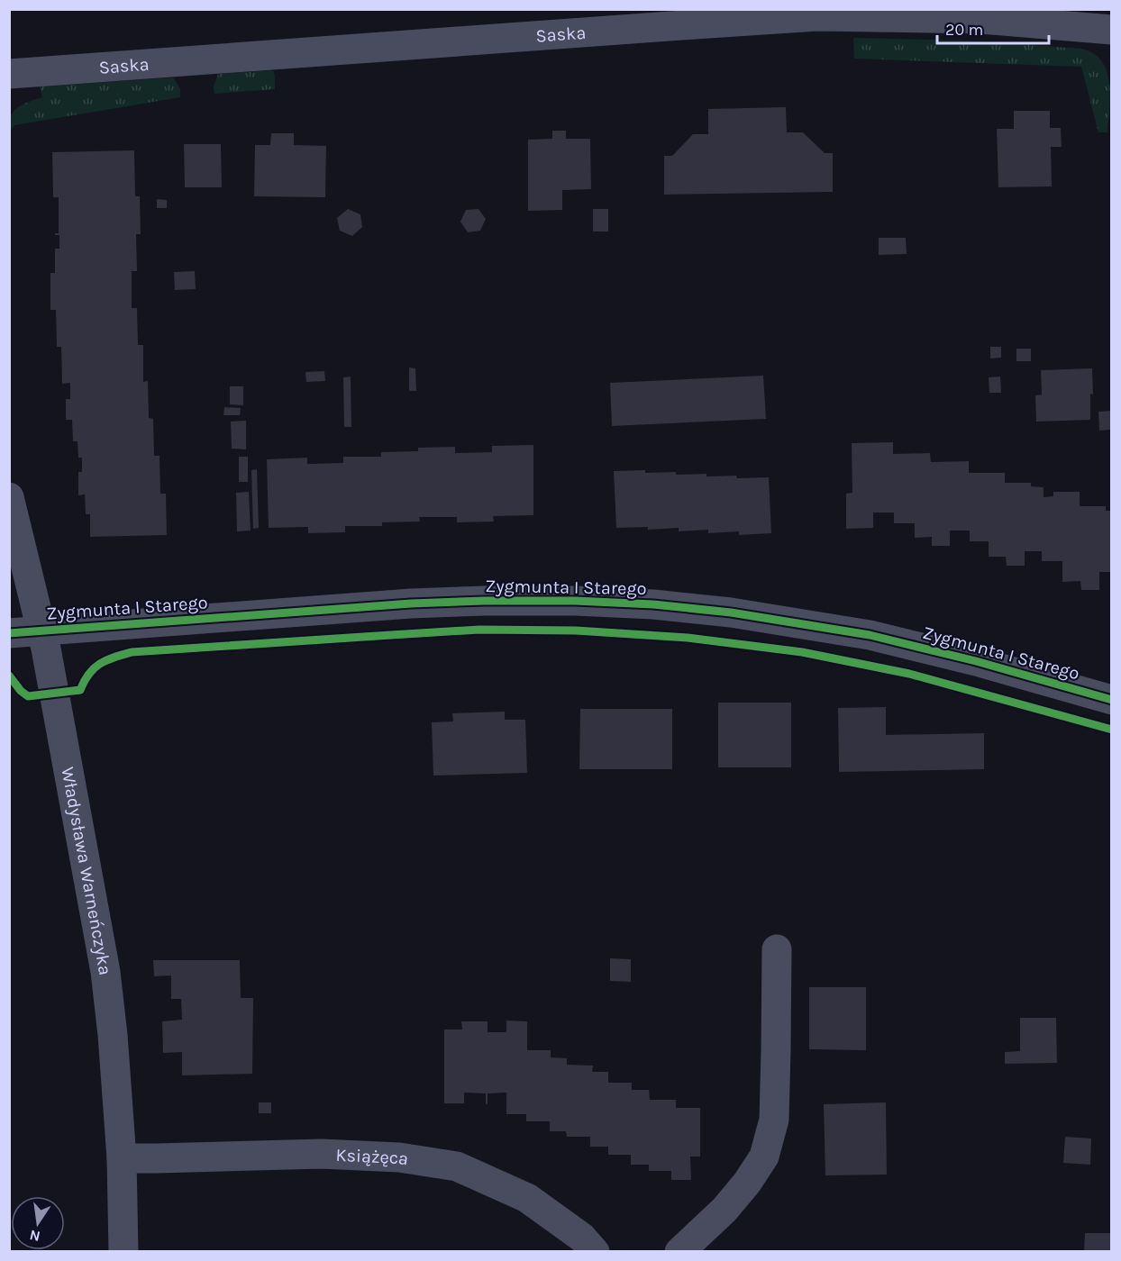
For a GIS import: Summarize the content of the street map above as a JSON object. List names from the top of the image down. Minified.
{"streets":{"street":["Saska","Zygmunta I Starego","Władysława Warneńczyka","Książęca"]},"crossings":[["Zygmunta I Starego","Władysława Warneńczyka"],["Władysława Warneńczyka","Książęca"]],"scale_bar":"20 m","north":"bottom"}
